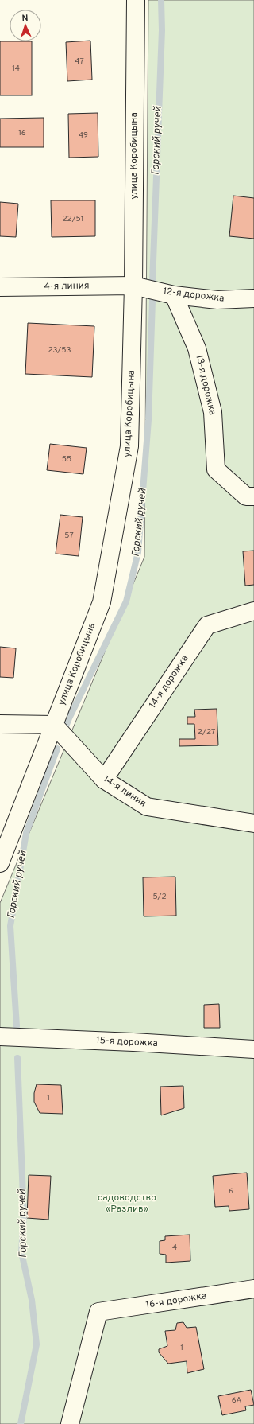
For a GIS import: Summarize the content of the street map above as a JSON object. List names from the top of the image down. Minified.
{"streets":{"street":["улица Коробицына","4-я линия","12-я дорожка","13-я дорожка","14-я дорожка","14-я линия","15-я дорожка","16-я дорожка"]},"crossings":[["улица Коробицына","4-я линия"],["улица Коробицына","12-я дорожка"],["улица Коробицына","14-я линия"],["4-я линия","12-я дорожка"],["12-я дорожка","13-я дорожка"],["14-я дорожка","14-я линия"]],"water":["Горский ручей"],"parks":["садоводство «Разлив»"],"house_numbers":["47","14","16","49","22/51","23/53","55","57","2/27","5/2","1","6","4","1","6А"],"north":"top"}
